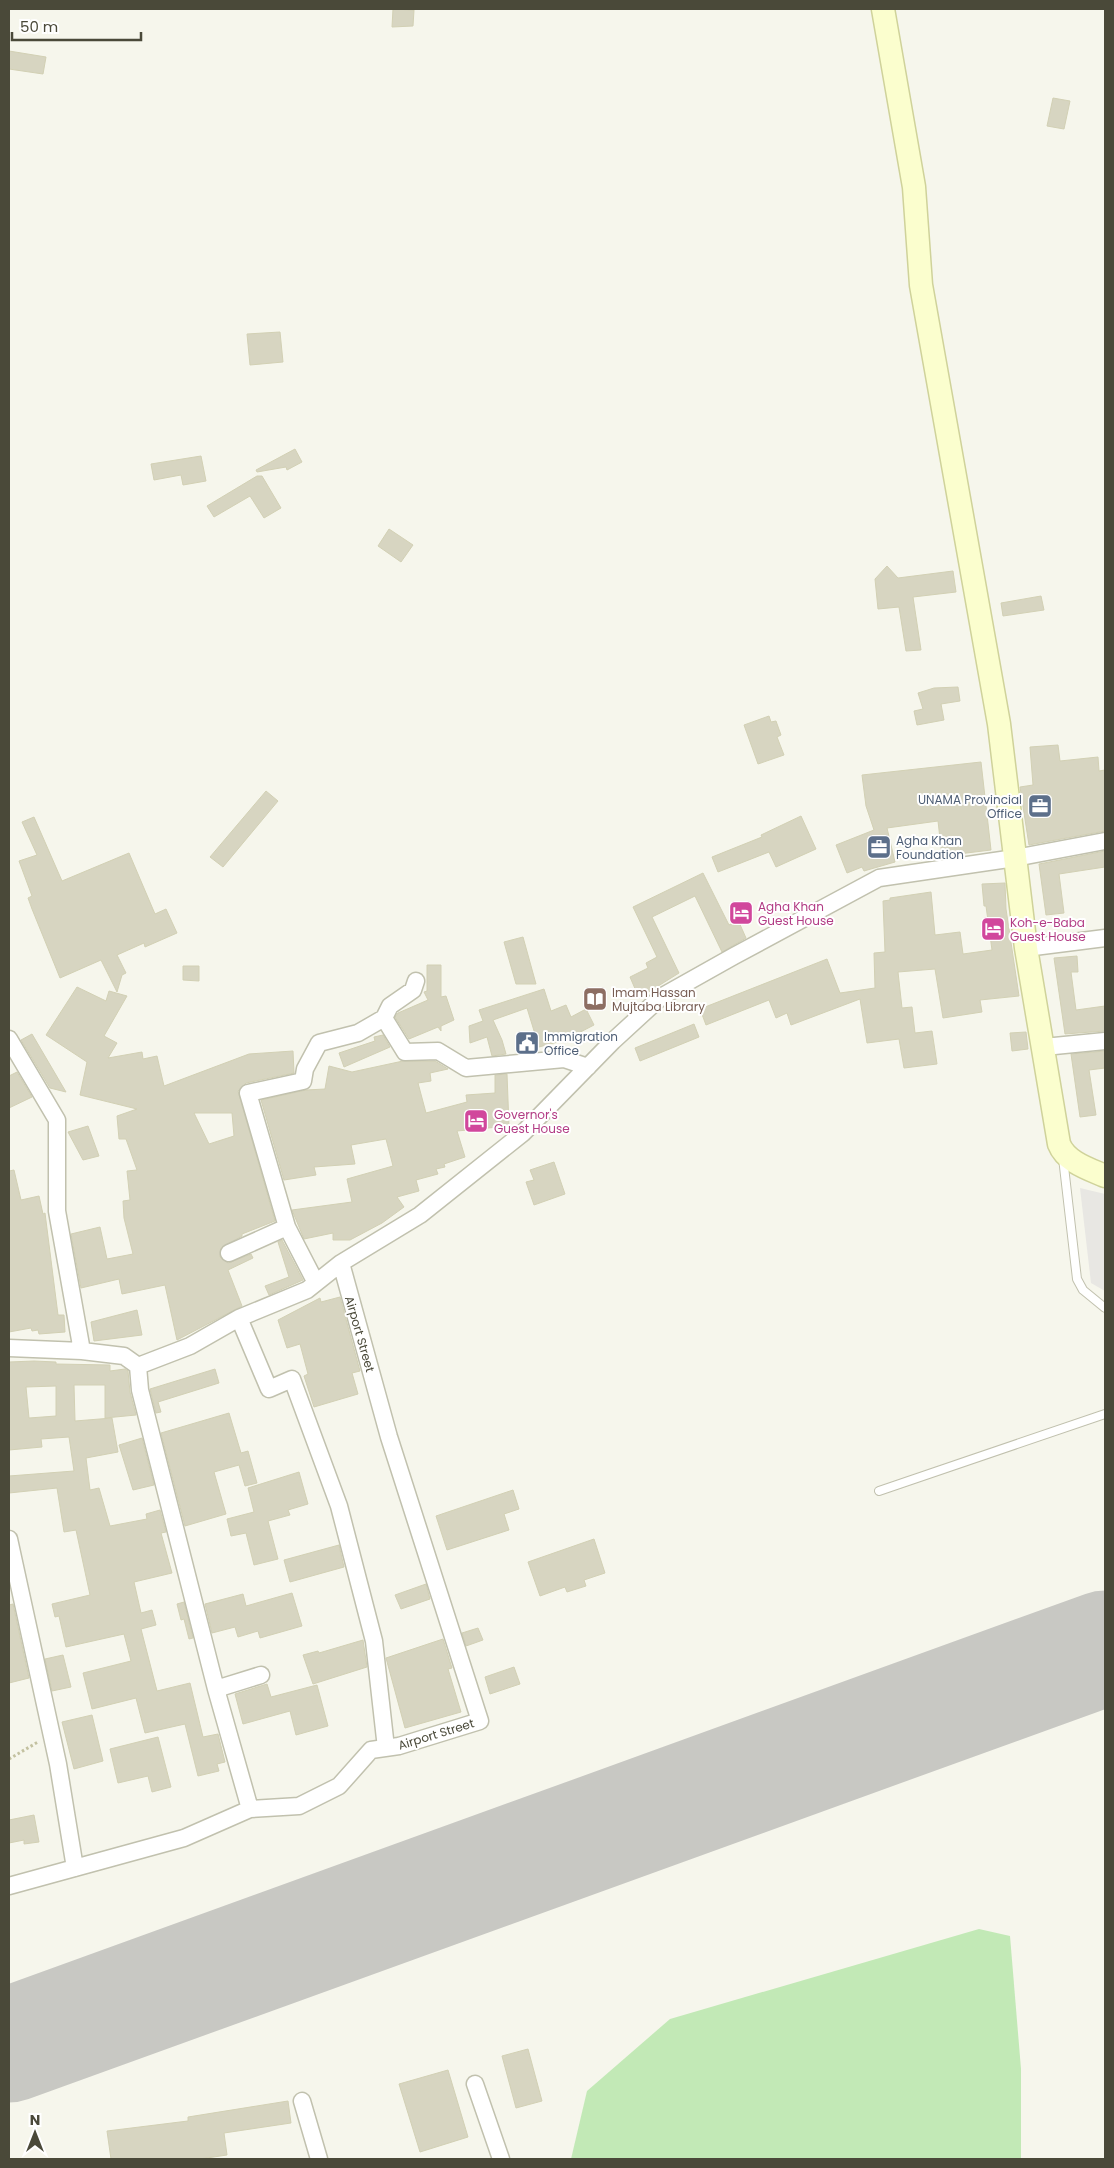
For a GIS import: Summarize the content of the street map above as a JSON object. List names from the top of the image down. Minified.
{"streets":{"street":["Airport Street"]},"places":{"office":["UNAMA Provincial Office","Agha Khan Foundation"],"hotel":["Agha Khan Guest House","Koh-e-Baba Guest House","Governor's Guest House"],"library":["Imam Hassan Mujtaba Library"],"public building":["Immigration Office"]},"scale_bar":"50 m","north":"top"}
